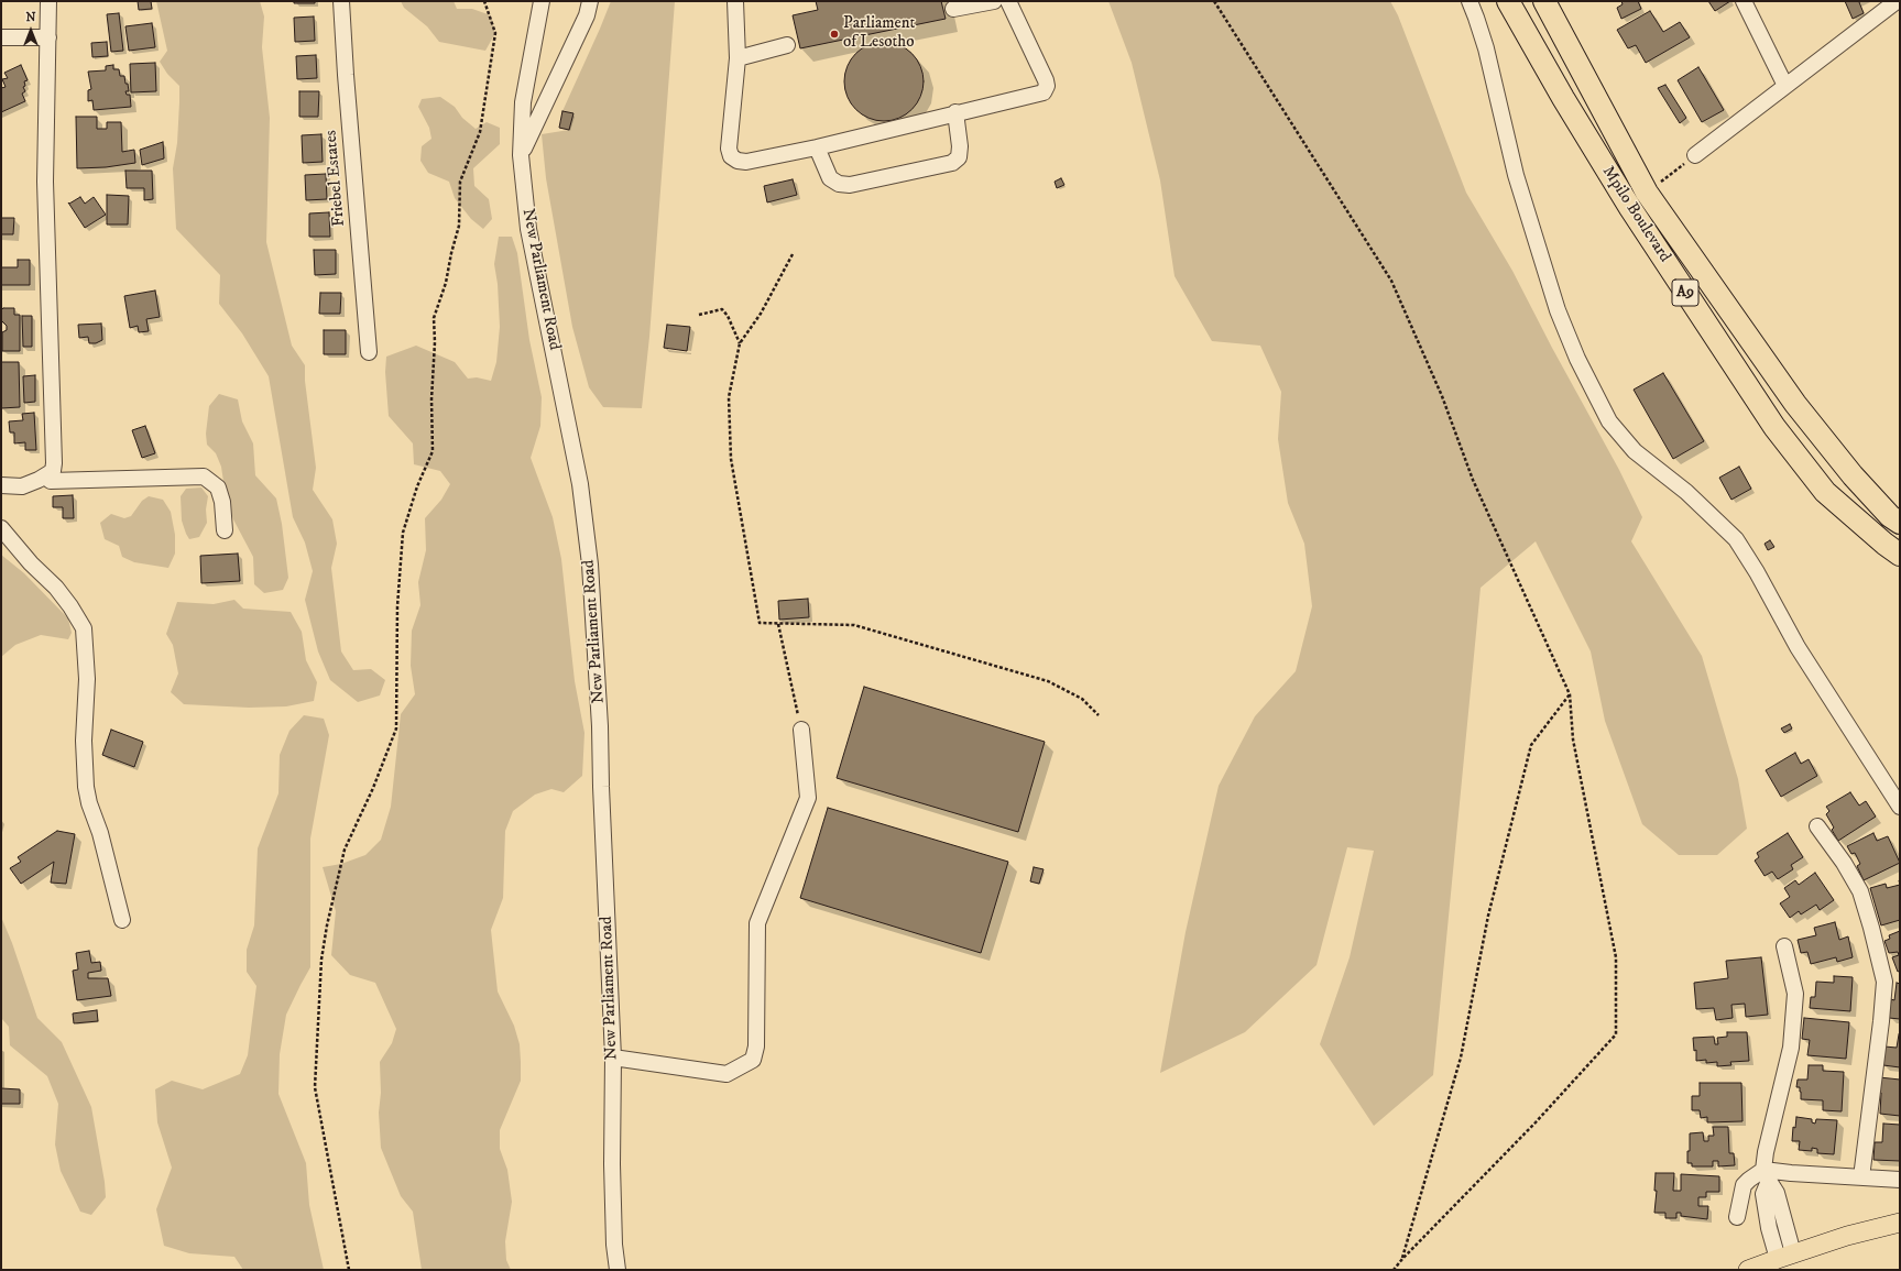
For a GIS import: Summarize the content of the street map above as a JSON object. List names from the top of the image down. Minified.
{"streets":{"highway":["Mpilo Boulevard","A9"],"street":["Friebel Estates","New Parliament Road"]},"places":["Parliament of Lesotho"],"north":"top"}
